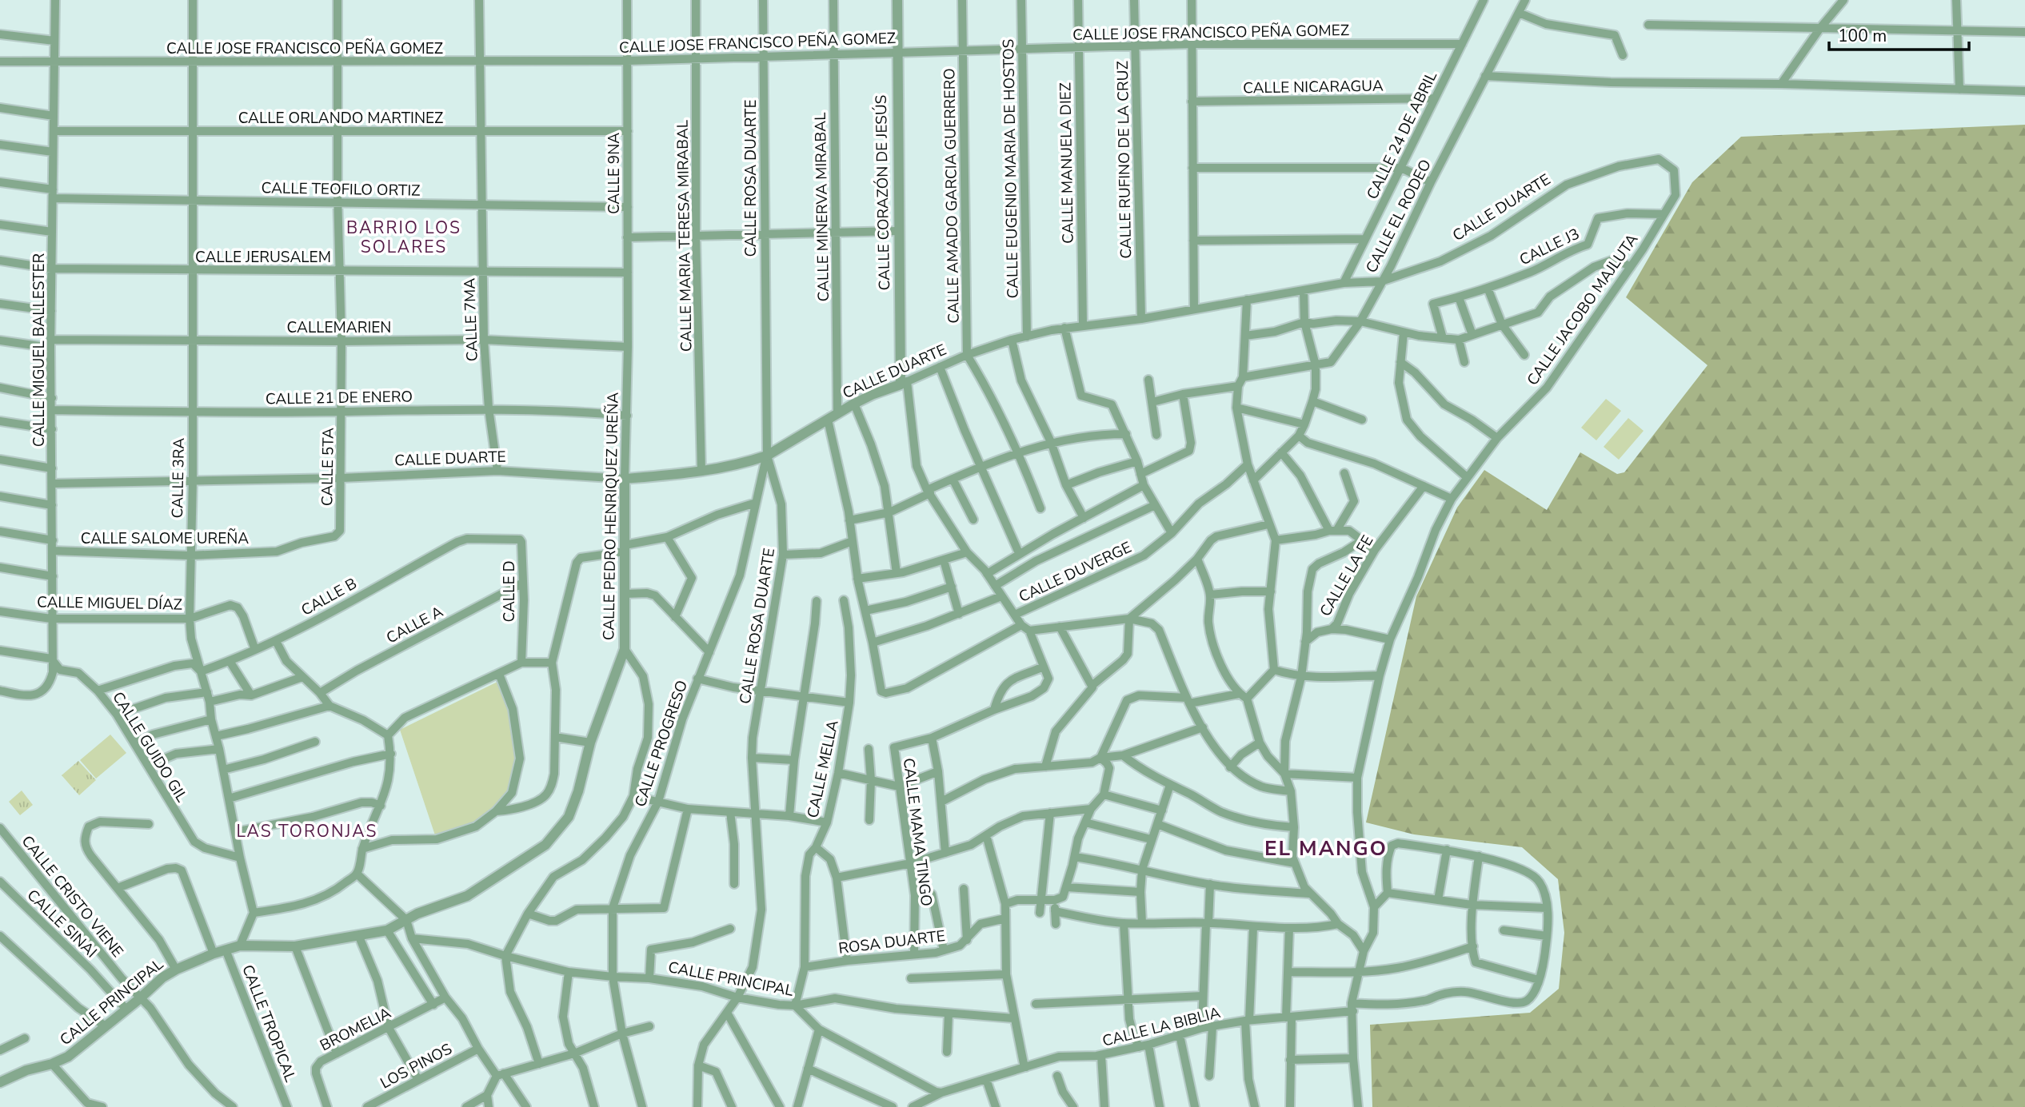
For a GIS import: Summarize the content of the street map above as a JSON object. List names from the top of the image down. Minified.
{"streets":{"street":["CALLE JOSE FRANCISCO PEÑA GOMEZ","CALLE NICARAGUA","CALLE ORLANDO MARTINEZ","CALLE 24 DE ABRIL","CALLE RUFINO DE LA CRUZ","CALLE MANUELA DIEZ","CALLE EUGENIO MARIA DE HOSTOS","CALLE 9NA","CALLE ROSA DUARTE","CALLE TEOFILO ORTIZ","CALLE CORAZÓN DE JESÚS","CALLE AMADO GARCIA GUERRERO","CALLE MINERVA MIRABAL","CALLE DUARTE","CALLE EL RODEO","CALLE MARIA TERESA MIRABAL","CALLE J3","CALLE JERUSALEM","CALLE JACOBO MAJLUTA","CALLE 7MA","CALLEMARIEN","CALLE MIGUEL BALLESTER","CALLE 21 DE ENERO","CALLE 5TA","CALLE 3RA","CALLE PEDRO HENRIQUEZ UREÑA","CALLE SALOME UREÑA","CALLE DUVERGE","CALLE LA FE","CALLE D","CALLE B","CALLE MIGUEL DÍAZ","CALLE A","CALLE PROGRESO","CALLE GUIDO GIL","CALLE MELLA","CALLE MAMA TINGO","CALLE CRISTO VIENE","CALLE SINAI","ROSA DUARTE","CALLE PRINCIPAL","CALLE TROPICAL","CALLE LA BIBLIA","BROMELIA","LOS PINOS"]},"crossings":[["CALLE JOSE FRANCISCO PEÑA GOMEZ","CALLE 24 DE ABRIL"],["CALLE JOSE FRANCISCO PEÑA GOMEZ","CALLE RUFINO DE LA CRUZ"],["CALLE JOSE FRANCISCO PEÑA GOMEZ","CALLE MANUELA DIEZ"],["CALLE JOSE FRANCISCO PEÑA GOMEZ","CALLE EUGENIO MARIA DE HOSTOS"],["CALLE JOSE FRANCISCO PEÑA GOMEZ","CALLE 9NA"],["CALLE JOSE FRANCISCO PEÑA GOMEZ","CALLE ROSA DUARTE"],["CALLE JOSE FRANCISCO PEÑA GOMEZ","CALLE CORAZÓN DE JESÚS"],["CALLE JOSE FRANCISCO PEÑA GOMEZ","CALLE AMADO GARCIA GUERRERO"],["CALLE JOSE FRANCISCO PEÑA GOMEZ","CALLE MINERVA MIRABAL"],["CALLE JOSE FRANCISCO PEÑA GOMEZ","CALLE MARIA TERESA MIRABAL"],["CALLE JOSE FRANCISCO PEÑA GOMEZ","CALLE 7MA"],["CALLE JOSE FRANCISCO PEÑA GOMEZ","CALLE MIGUEL BALLESTER"],["CALLE JOSE FRANCISCO PEÑA GOMEZ","CALLE 5TA"],["CALLE JOSE FRANCISCO PEÑA GOMEZ","CALLE 3RA"],["CALLE NICARAGUA","CALLE 24 DE ABRIL"],["CALLE ORLANDO MARTINEZ","CALLE 9NA"],["CALLE ORLANDO MARTINEZ","CALLE 7MA"],["CALLE ORLANDO MARTINEZ","CALLE MIGUEL BALLESTER"],["CALLE ORLANDO MARTINEZ","CALLE 5TA"],["CALLE ORLANDO MARTINEZ","CALLE 3RA"],["CALLE 24 DE ABRIL","CALLE DUARTE"],["CALLE RUFINO DE LA CRUZ","CALLE DUARTE"],["CALLE MANUELA DIEZ","CALLE DUARTE"],["CALLE EUGENIO MARIA DE HOSTOS","CALLE DUARTE"],["CALLE 9NA","CALLE TEOFILO ORTIZ"],["CALLE 9NA","CALLE JERUSALEM"],["CALLE 9NA","CALLEMARIEN"],["CALLE 9NA","CALLE PEDRO HENRIQUEZ UREÑA"],["CALLE ROSA DUARTE","CALLE DUARTE"],["CALLE ROSA DUARTE","CALLE PROGRESO"],["CALLE ROSA DUARTE","CALLE PRINCIPAL"],["CALLE TEOFILO ORTIZ","CALLE 7MA"],["CALLE TEOFILO ORTIZ","CALLE MIGUEL BALLESTER"],["CALLE TEOFILO ORTIZ","CALLE 5TA"],["CALLE TEOFILO ORTIZ","CALLE 3RA"],["CALLE CORAZÓN DE JESÚS","CALLE DUARTE"],["CALLE AMADO GARCIA GUERRERO","CALLE DUARTE"],["CALLE MINERVA MIRABAL","CALLE DUARTE"],["CALLE DUARTE","CALLE EL RODEO"],["CALLE DUARTE","CALLE MARIA TERESA MIRABAL"],["CALLE DUARTE","CALLE JACOBO MAJLUTA"],["CALLE DUARTE","CALLE 7MA"],["CALLE DUARTE","CALLE MIGUEL BALLESTER"],["CALLE DUARTE","CALLE 5TA"],["CALLE DUARTE","CALLE 3RA"],["CALLE DUARTE","CALLE PEDRO HENRIQUEZ UREÑA"],["CALLE DUARTE","CALLE PROGRESO"],["CALLE J3","CALLE JACOBO MAJLUTA"],["CALLE JERUSALEM","CALLE 7MA"],["CALLE JERUSALEM","CALLE MIGUEL BALLESTER"],["CALLE JERUSALEM","CALLE 5TA"],["CALLE JERUSALEM","CALLE 3RA"],["CALLE JACOBO MAJLUTA","CALLE LA BIBLIA"],["CALLE 7MA","CALLEMARIEN"],["CALLE 7MA","CALLE 21 DE ENERO"],["CALLEMARIEN","CALLE MIGUEL BALLESTER"],["CALLEMARIEN","CALLE 5TA"],["CALLEMARIEN","CALLE 3RA"],["CALLEMARIEN","CALLE PEDRO HENRIQUEZ UREÑA"],["CALLE MIGUEL BALLESTER","CALLE 21 DE ENERO"],["CALLE MIGUEL BALLESTER","CALLE SALOME UREÑA"],["CALLE MIGUEL BALLESTER","CALLE MIGUEL DÍAZ"],["CALLE MIGUEL BALLESTER","CALLE GUIDO GIL"],["CALLE 21 DE ENERO","CALLE 5TA"],["CALLE 21 DE ENERO","CALLE 3RA"],["CALLE 21 DE ENERO","CALLE PEDRO HENRIQUEZ UREÑA"],["CALLE 5TA","CALLE SALOME UREÑA"],["CALLE 3RA","CALLE SALOME UREÑA"],["CALLE 3RA","CALLE B"],["CALLE 3RA","CALLE MIGUEL DÍAZ"],["CALLE 3RA","CALLE GUIDO GIL"],["CALLE PEDRO HENRIQUEZ UREÑA","CALLE PRINCIPAL"],["CALLE D","CALLE B"],["CALLE D","CALLE A"],["CALLE B","CALLE MIGUEL DÍAZ"],["CALLE PROGRESO","CALLE PRINCIPAL"],["CALLE MELLA","ROSA DUARTE"],["CALLE MELLA","CALLE PRINCIPAL"],["CALLE MAMA TINGO","ROSA DUARTE"],["CALLE CRISTO VIENE","CALLE PRINCIPAL"],["CALLE SINAI","CALLE PRINCIPAL"],["CALLE PRINCIPAL","CALLE TROPICAL"],["CALLE PRINCIPAL","CALLE LA BIBLIA"]],"districts":["BARRIO LOS SOLARES","LAS TORONJAS","EL MANGO"],"scale_bar":"100 m"}
